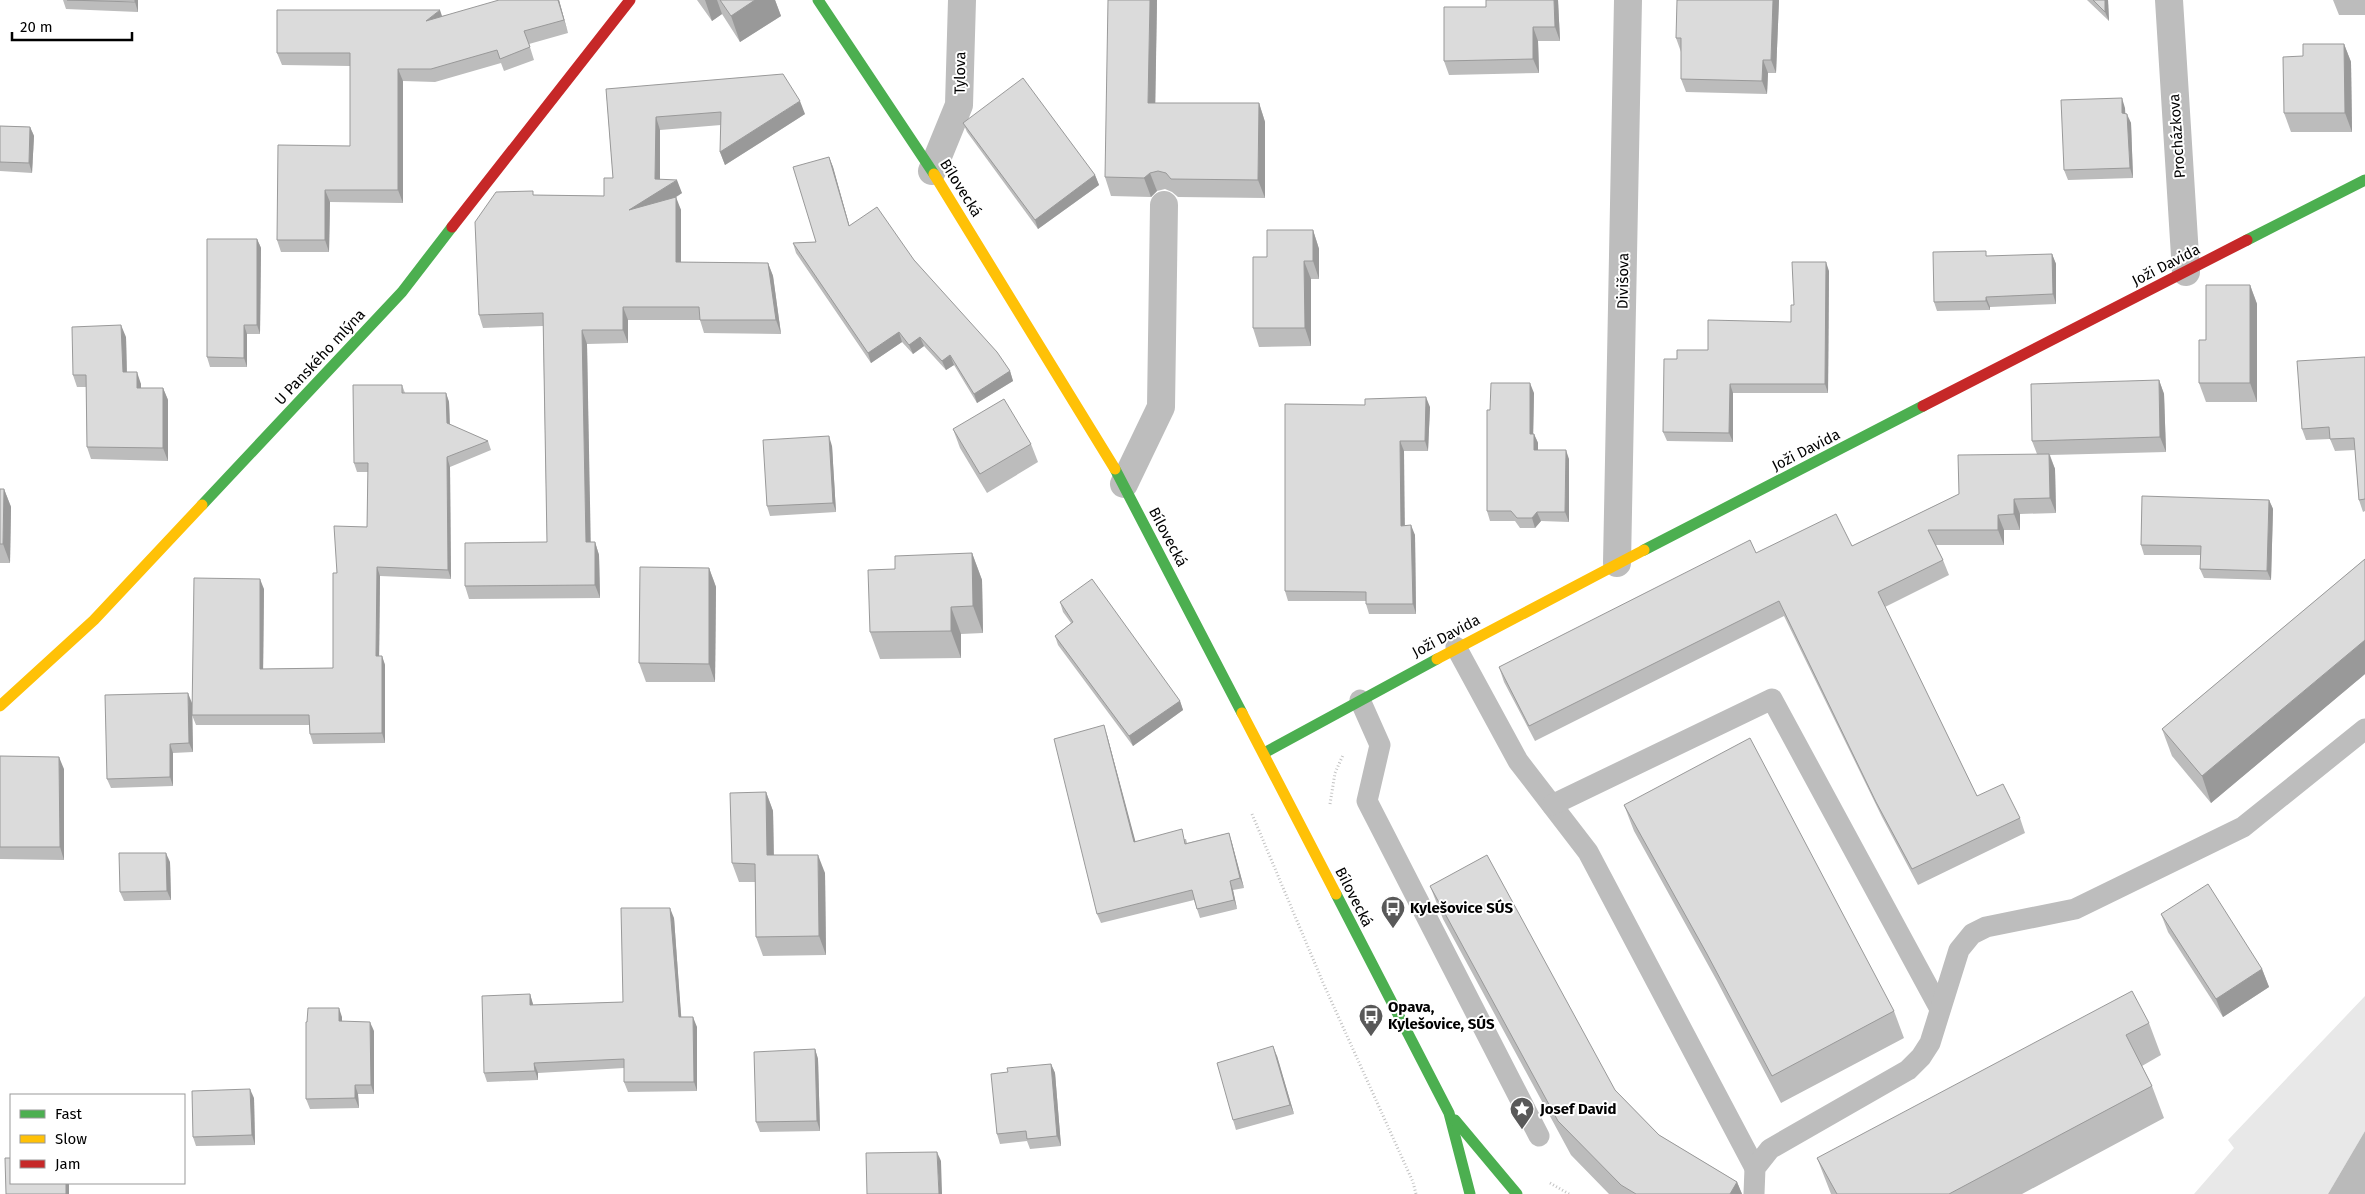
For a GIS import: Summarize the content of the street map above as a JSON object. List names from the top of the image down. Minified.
{"streets":{"street":["Tylova","Procházkova","Bílovecká","Joži Davida","Divišova","U Panského mlýna"]},"crossings":[["Tylova","Bílovecká"],["Procházkova","Joži Davida"],["Bílovecká","Joži Davida"],["Joži Davida","Divišova"]],"places":{"bus stop":["Kylešovice SÚS","Opava, Kylešovice, SÚS"],"place":["Josef David"]},"legend":["Fast","Slow","Jam"],"scale_bar":"20 m"}
